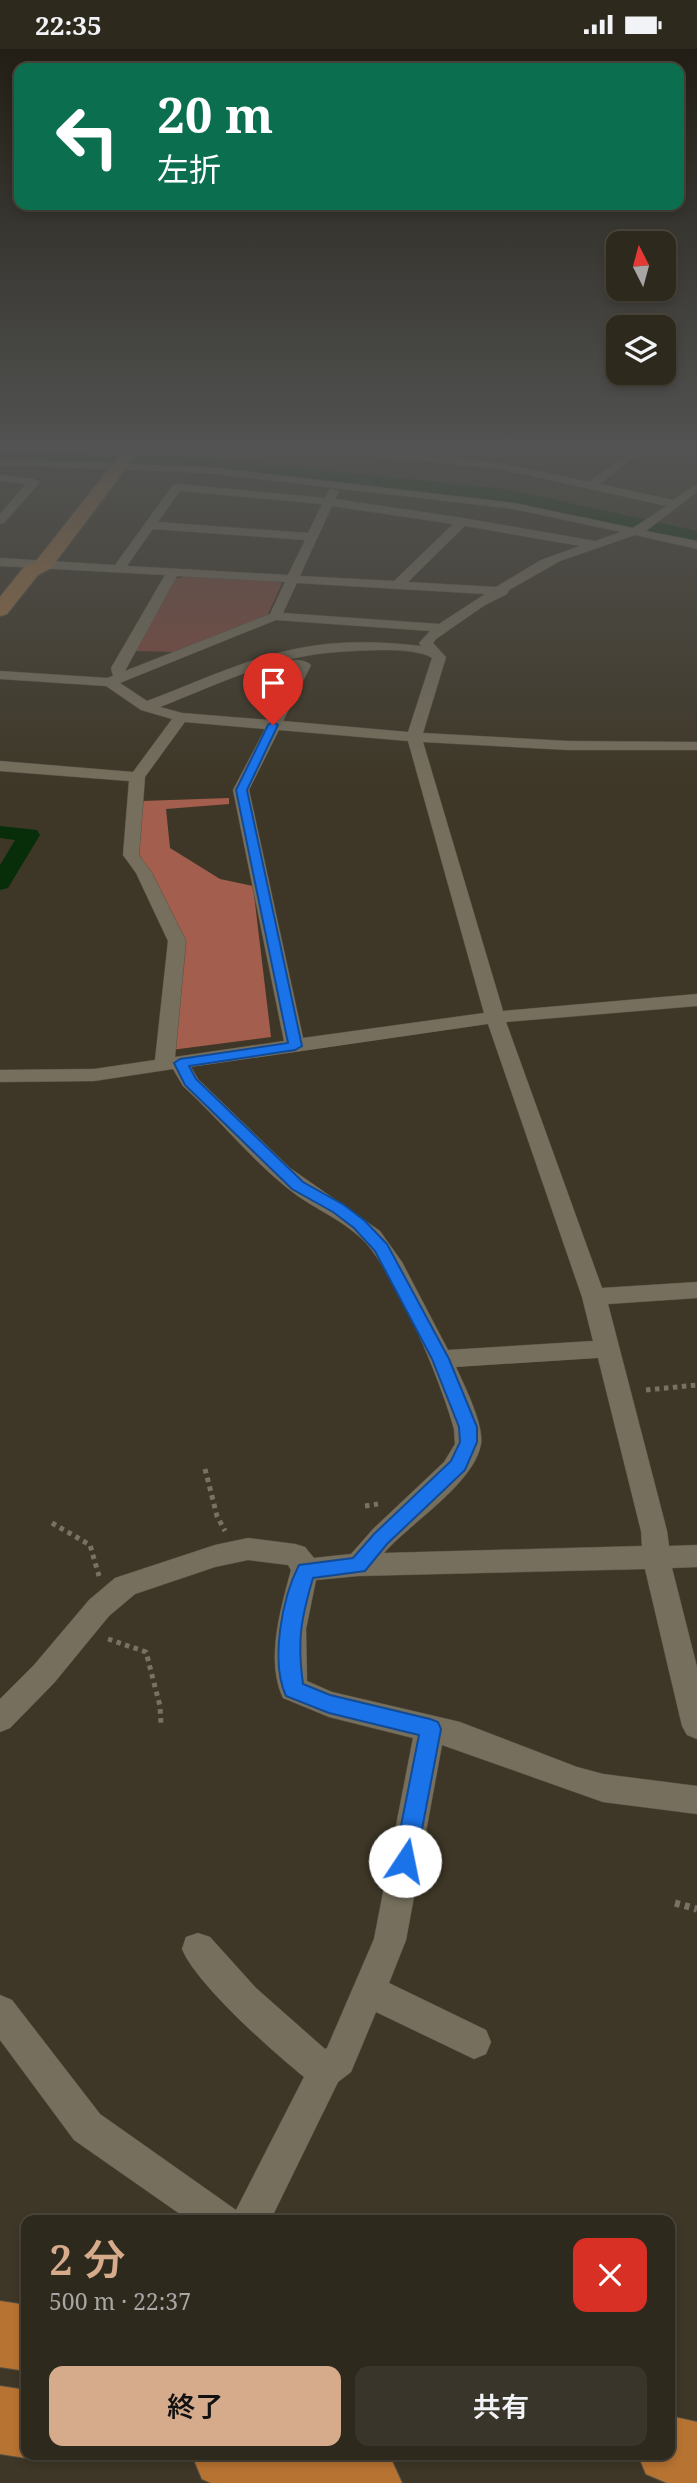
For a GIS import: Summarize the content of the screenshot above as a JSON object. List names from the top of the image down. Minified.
{"north":"top","page":{"status":"22:35","turn":["20 m","左折"],"heading":["2 分","500 m · 22:37"],"buttons":["終了","共有"]}}
